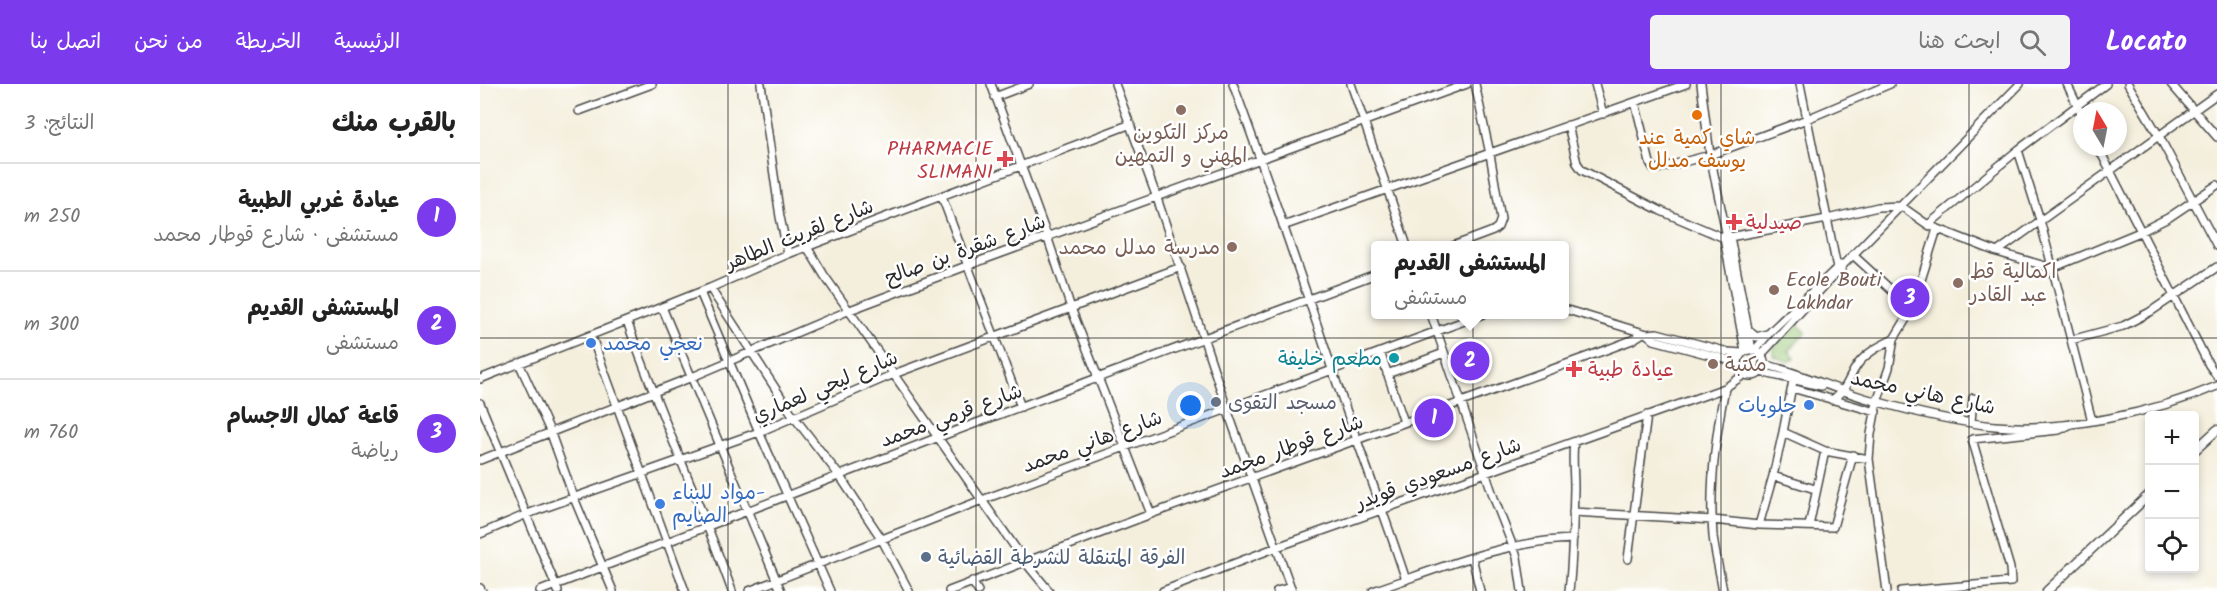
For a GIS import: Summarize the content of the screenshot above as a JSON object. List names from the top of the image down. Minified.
{"streets":{"street":["شارع لقريت الطاهر","شارع شقرة بن صالح","شارع ليحي لعماري","شارع هاني محمد","شارع قرمي محمد","شارع قوطار محمد","شارع مسعودي قويدر"]},"places":{"other":["مركز التكوين المهني و التمهين","شاي كمية عند يوسف مدلل","مدرسة مدلل محمد","اكمالية قط عبد القادر","Ecole Bouti Lakhdar","نعجي محمد","مطعم خليفة","مكتبة","مسجد التقوى","حلويات","مواد للبناء- الصايم","الفرقة المتنقلة للشرطة القضائية"],"health":["PHARMACIE SLIMANI","صيدلية","عيادة طبية"]},"north":"top","page":{"header":"Locato","search":"ابحث هنا","nav":["الرئيسية","الخريطة","من نحن","اتصل بنا"],"heading":["بالقرب منك","النتائج: 3"],"list":[{"mark":"1","name":"عيادة غربي الطبية","note":"مستشفى · شارع قوطار محمد","value":"250 m"},{"mark":"2","name":"المستشفى القديم","note":"مستشفى","value":"300 m"},{"mark":"3","name":"قاعة كمال الاجسام","note":"رياضة","value":"760 m"}],"popup":["المستشفى القديم","مستشفى"],"pins":["3","2","1"],"map_buttons":["+","−"]}}
